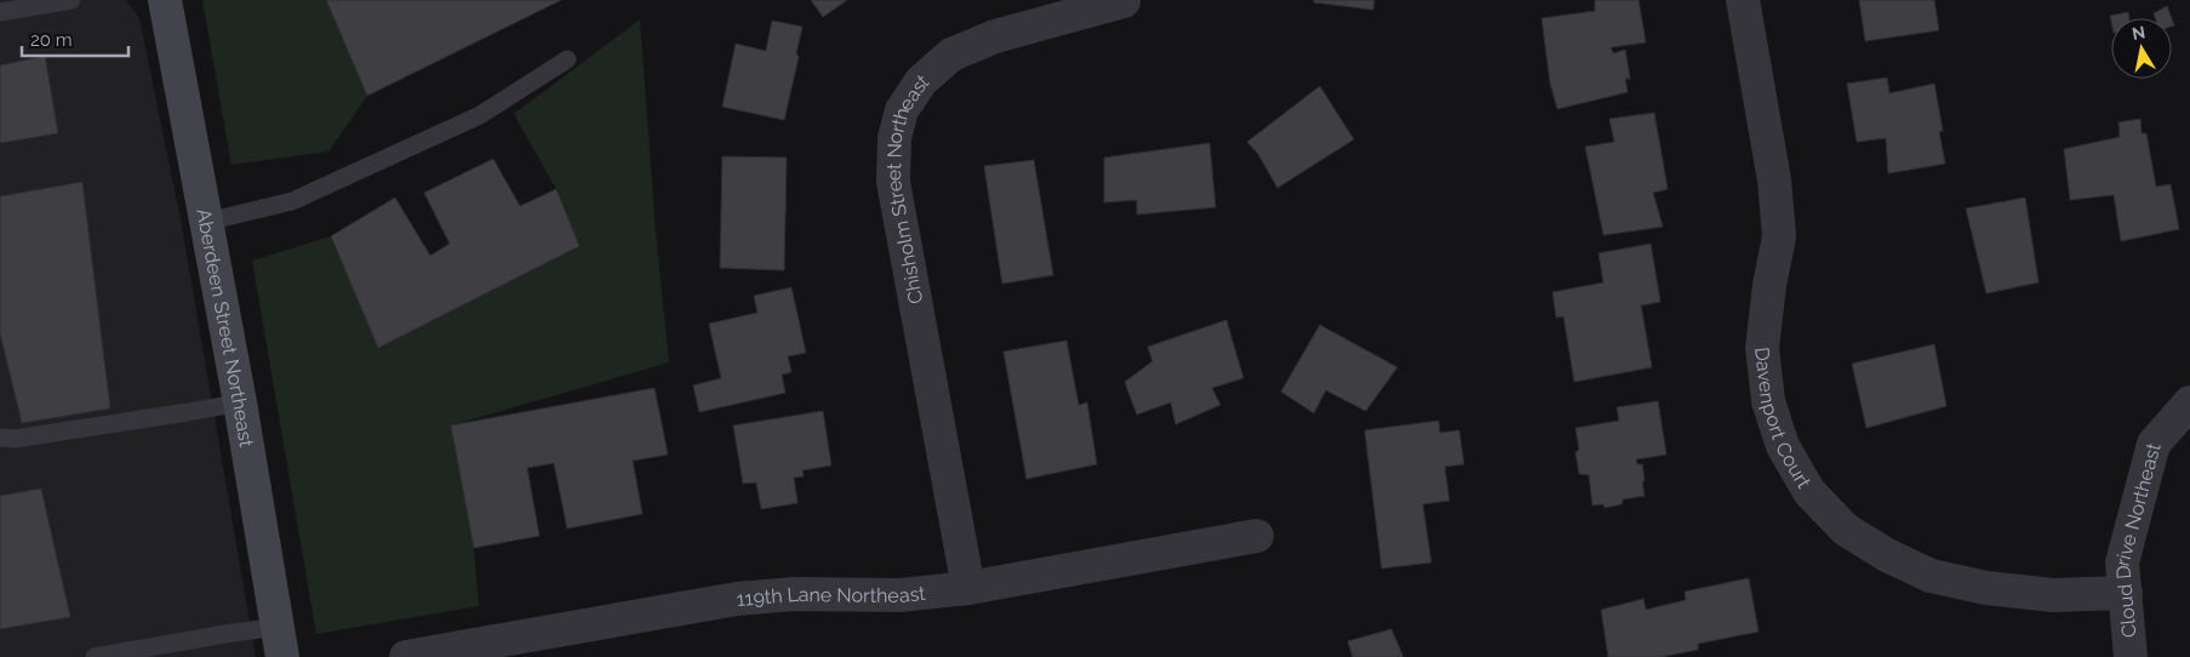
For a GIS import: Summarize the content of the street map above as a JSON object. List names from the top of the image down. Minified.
{"streets":{"street":["Chisholm Street Northeast","Aberdeen Street Northeast","Davenport Court","Cloud Drive Northeast","119th Lane Northeast"]},"crossings":[["Chisholm Street Northeast","119th Lane Northeast"],["Davenport Court","Cloud Drive Northeast"]],"scale_bar":"20 m","north":"top"}
